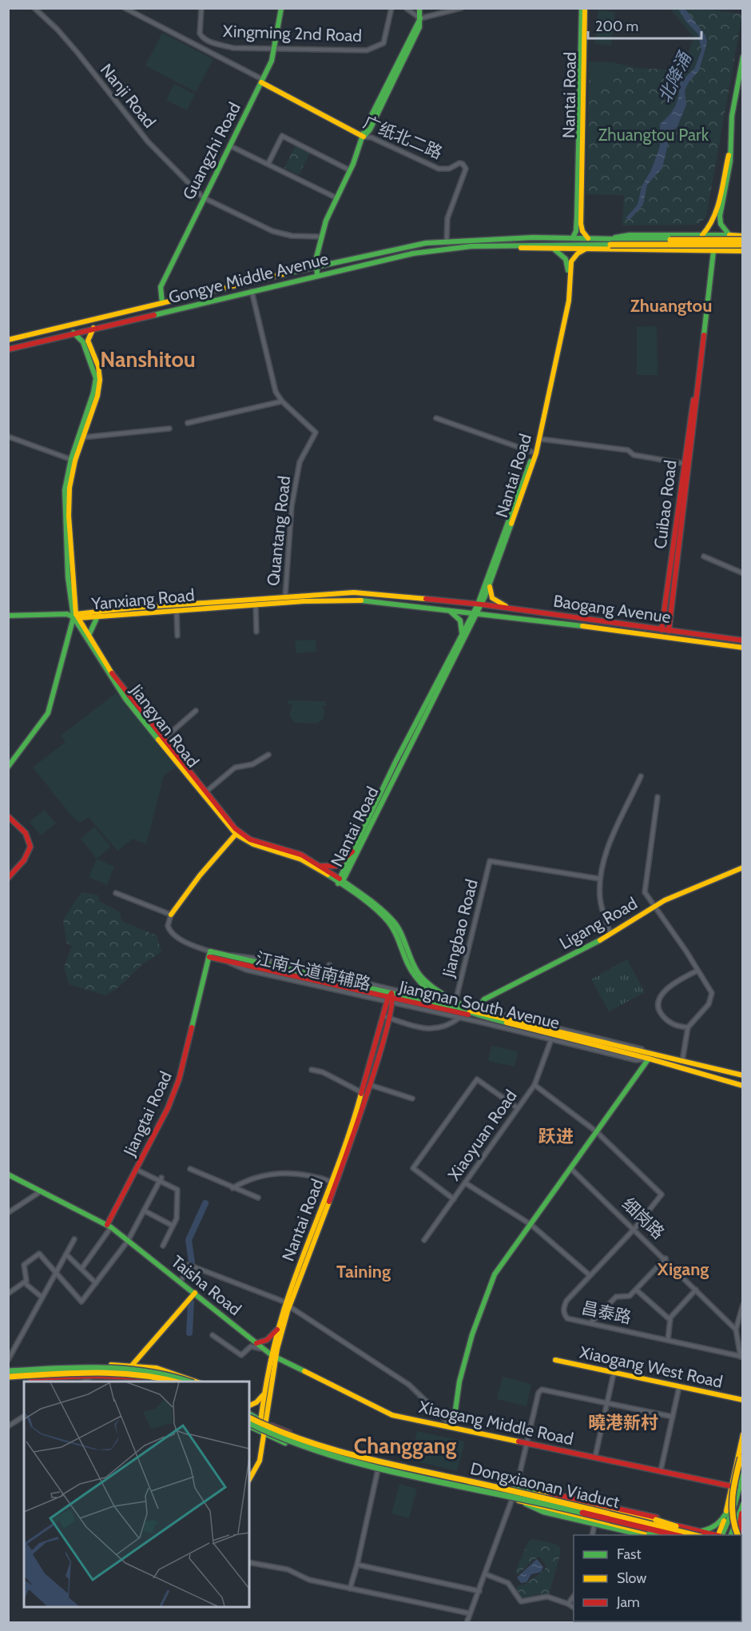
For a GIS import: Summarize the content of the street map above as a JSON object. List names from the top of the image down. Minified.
{"streets":{"main road":["Nantai Road","广纸北二路","Guangzhi Road","Gongye Middle Avenue","Cuibao Road","Yanxiang Road","Baogang Avenue","Jiangyan Road","Ligang Road","Jiangnan South Avenue","Jiangtai Road","Taisha Road","Xiaogang West Road","Xiaogang Middle Road","Dongxiaonan Viaduct"],"street":["Xingming 2nd Road","Nanji Road","Quantang Road","Jiangbao Road","江南大道南辅路","Xiaoyuan Road","细岗路","昌泰路"]},"crossings":[["Xingming 2nd Road","Guangzhi Road"],["Nantai Road","Yanxiang Road"],["Nantai Road","Baogang Avenue"],["Nantai Road","Jiangyan Road"],["Nantai Road","江南大道南辅路"],["Nantai Road","Jiangnan South Avenue"],["Nantai Road","Taisha Road"],["Nanji Road","Guangzhi Road"],["广纸北二路","Guangzhi Road"],["Gongye Middle Avenue","Quantang Road"],["Gongye Middle Avenue","Jiangyan Road"],["Cuibao Road","Baogang Avenue"],["Quantang Road","Yanxiang Road"],["Yanxiang Road","Baogang Avenue"],["Yanxiang Road","Jiangyan Road"],["Jiangyan Road","Ligang Road"],["Jiangyan Road","Jiangbao Road"],["Jiangyan Road","江南大道南辅路"],["Jiangyan Road","Jiangnan South Avenue"],["Ligang Road","江南大道南辅路"],["Ligang Road","Jiangnan South Avenue"],["江南大道南辅路","Jiangnan South Avenue"],["Jiangnan South Avenue","Jiangtai Road"],["Jiangtai Road","Taisha Road"],["细岗路","昌泰路"],["Taisha Road","Xiaogang Middle Road"]],"districts":["Zhuangtou","Nanshitou","跃进","Xigang","Taining","曉港新村","Changgang"],"water":["北降涌"],"parks":["Zhuangtou Park"],"legend":["Fast","Slow","Jam"],"scale_bar":"200 m"}
